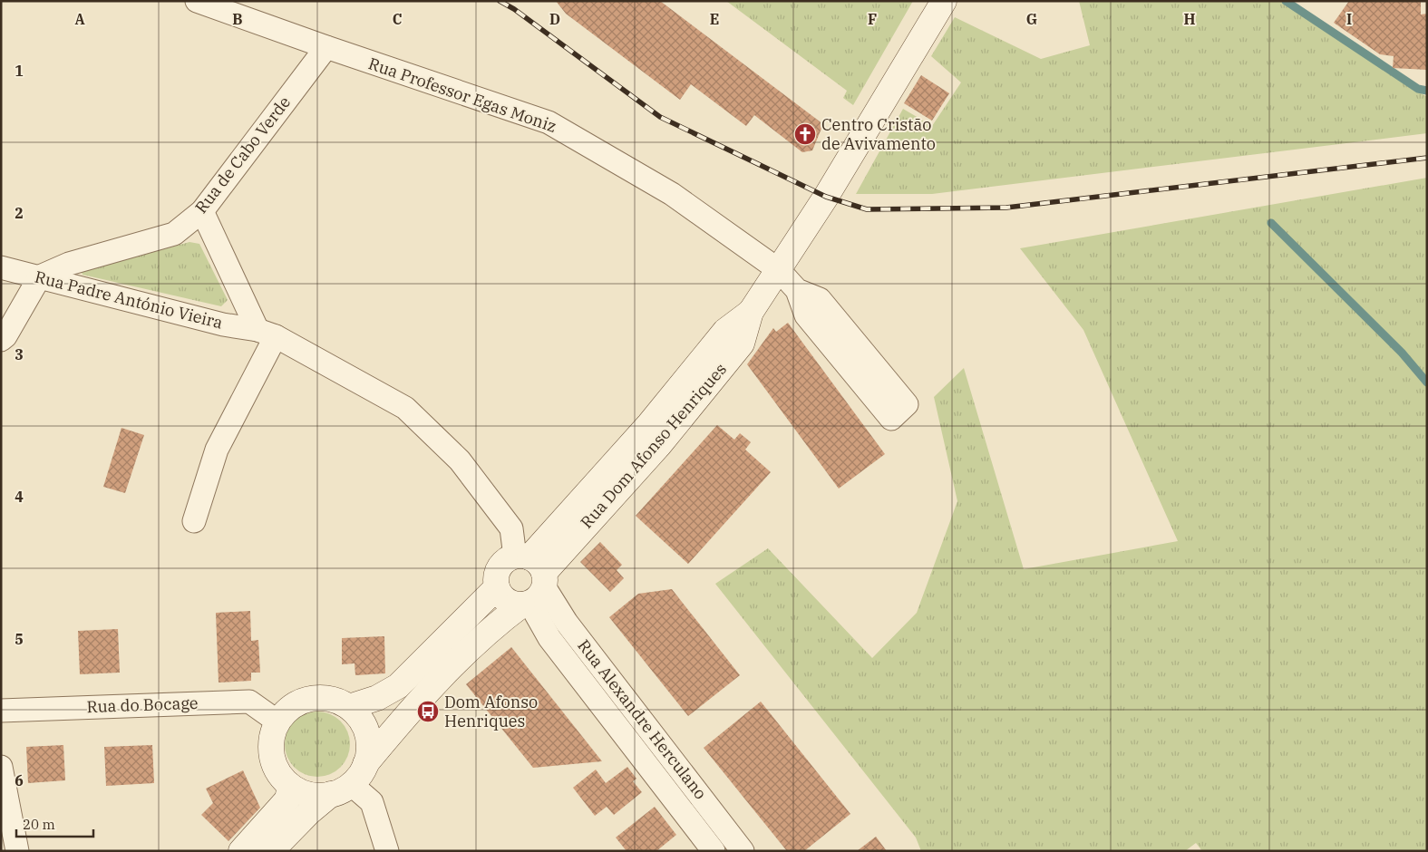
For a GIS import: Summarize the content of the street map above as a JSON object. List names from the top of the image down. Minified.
{"streets":{"street":["Rua Professor Egas Moniz","Rua de Cabo Verde","Rua Padre António Vieira","Rua Dom Afonso Henriques","Rua do Bocage","Rua Alexandre Herculano"]},"crossings":[["Rua Professor Egas Moniz","Rua de Cabo Verde"],["Rua Professor Egas Moniz","Rua Dom Afonso Henriques"],["Rua de Cabo Verde","Rua Padre António Vieira"],["Rua Padre António Vieira","Rua Dom Afonso Henriques"],["Rua Padre António Vieira","Rua Alexandre Herculano"],["Rua Dom Afonso Henriques","Rua do Bocage"],["Rua Dom Afonso Henriques","Rua Alexandre Herculano"]],"places":{"church":["Centro Cristão de Avivamento"],"bus stop":["Dom Afonso Henriques"]},"scale_bar":"20 m","grid":{"columns":["A","B","C","D","E","F","G","H","I"],"rows":["1","2","3","4","5","6"]}}
